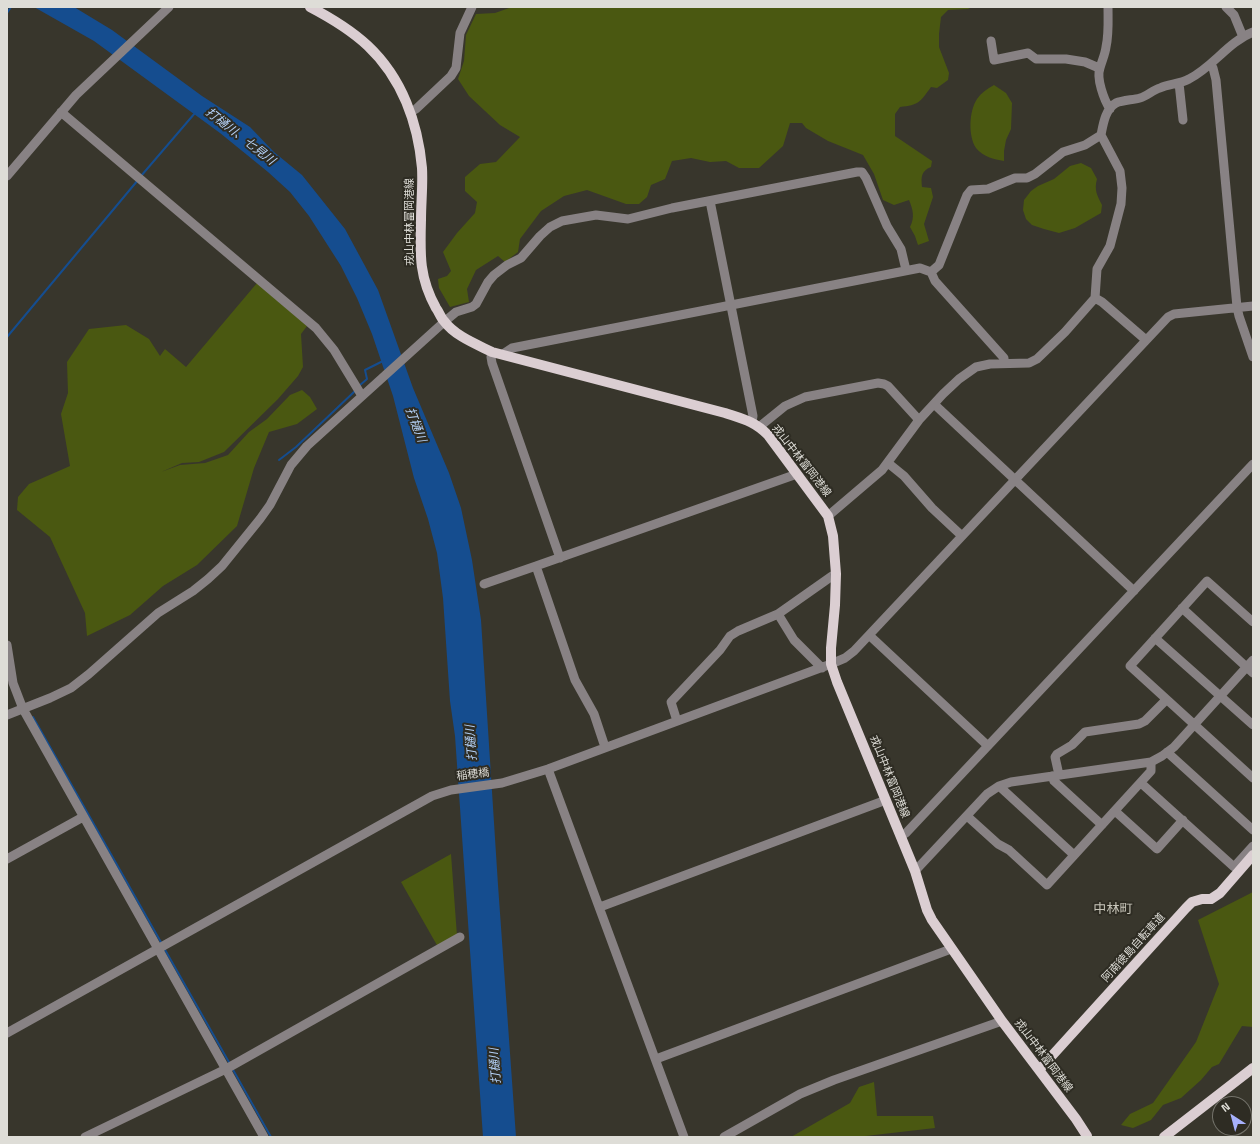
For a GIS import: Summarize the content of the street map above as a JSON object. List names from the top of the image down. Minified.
{"streets":{"main road":["戎山中林富岡港線","阿南徳島自転車道"],"street":["稲穂橋"]},"crossings":[["戎山中林富岡港線","稲穂橋"],["戎山中林富岡港線","阿南徳島自転車道"]],"districts":["中林町"],"water":["打樋川、七見川","打樋川"],"north":"top left"}
